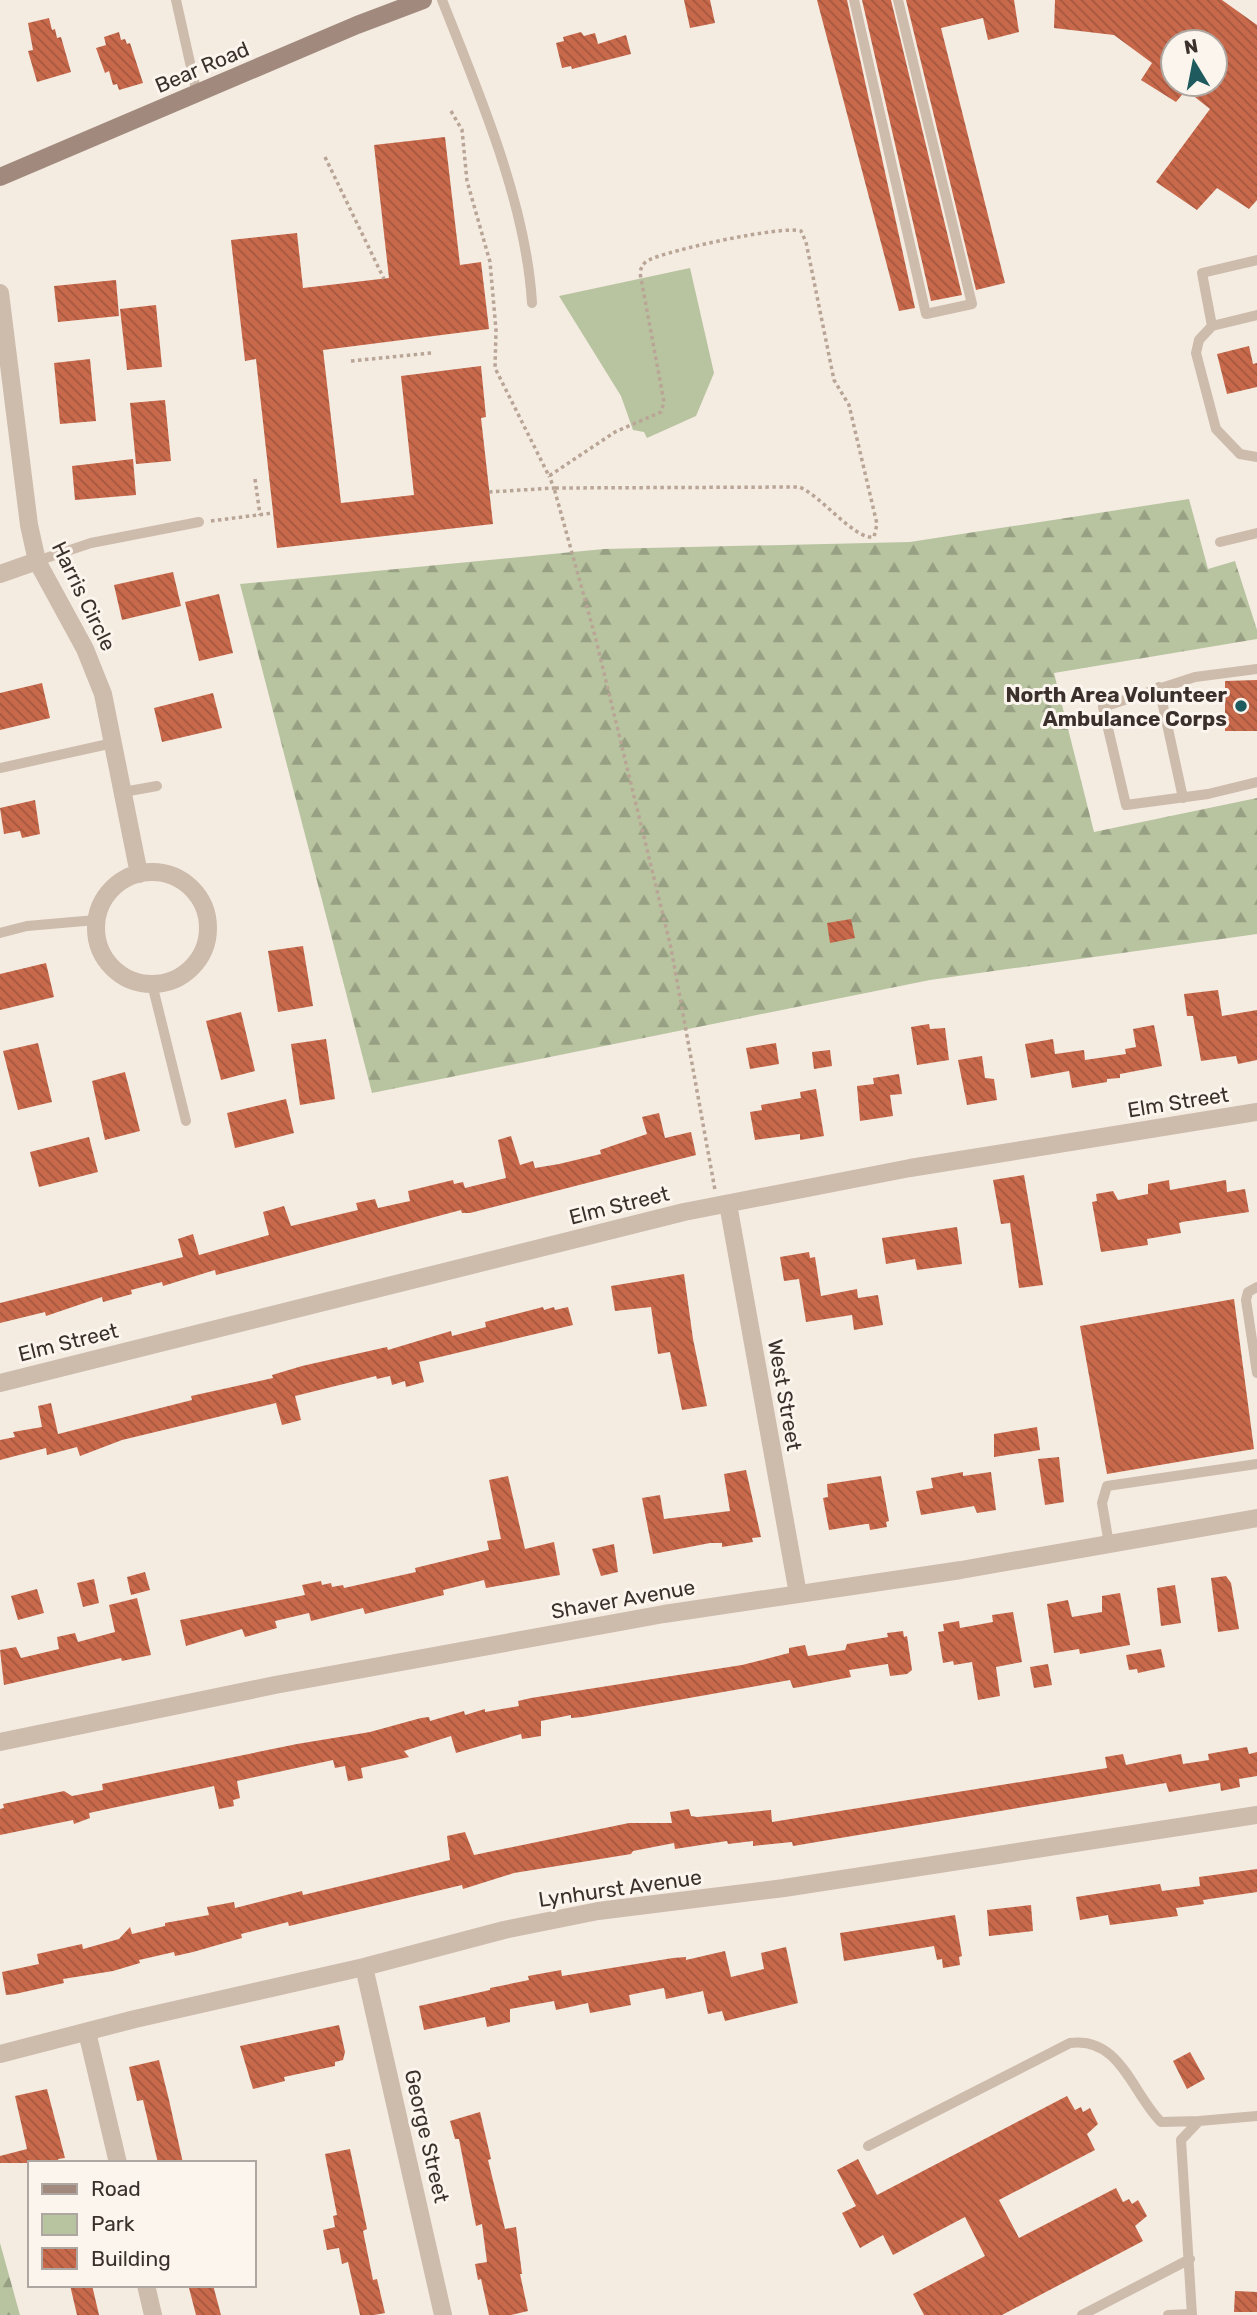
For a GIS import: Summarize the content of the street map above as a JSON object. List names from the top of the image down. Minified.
{"streets":{"main road":["Bear Road"],"street":["Harris Circle","Elm Street","West Street","Shaver Avenue","Lynhurst Avenue","George Street"]},"crossings":[["Elm Street","West Street"],["West Street","Shaver Avenue"],["Lynhurst Avenue","George Street"]],"places":["North Area Volunteer Ambulance Corps"],"legend":["Road","Park","Building"],"north":"top"}
